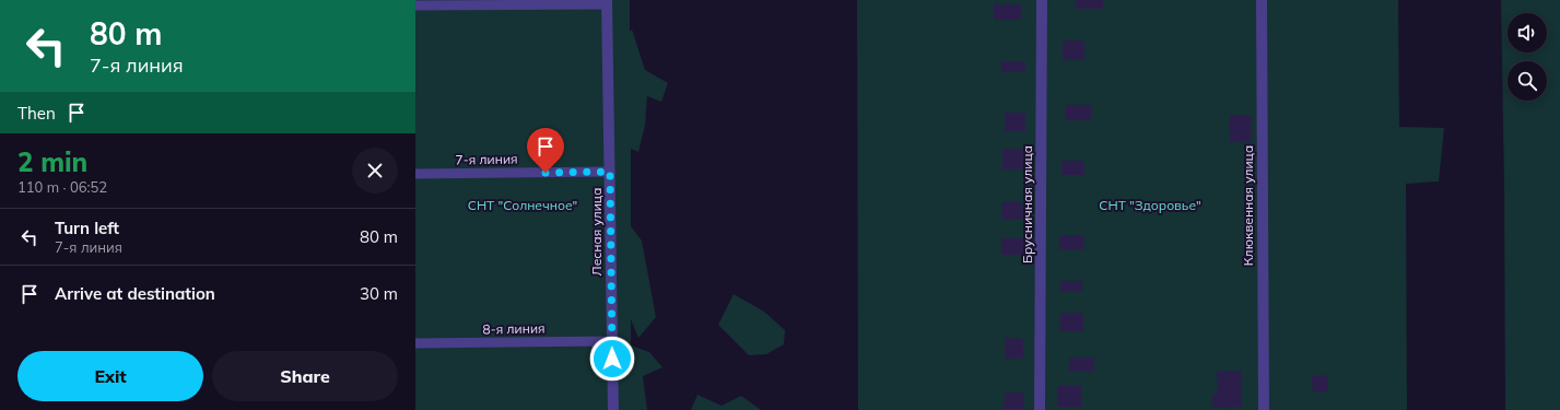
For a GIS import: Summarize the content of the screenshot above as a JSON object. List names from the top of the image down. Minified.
{"streets":{"street":["Брусничная улица","Клюквенная улица","Лесная улица"],"lane":["7-я линия","8-я линия"]},"crossings":[["7-я линия","Лесная улица"],["Лесная улица","8-я линия"]],"parks":["СНТ \"Солнечное\"","СНТ \"Здоровье\""],"page":{"turn":["80 m","7-я линия"],"then":"Then","heading":["2 min","110 m · 06:52"],"list":[{"name":"Turn left","note":"7-я линия","value":"80 m"},{"name":"Arrive at destination","value":"30 m"}],"buttons":["Exit","Share"]}}
